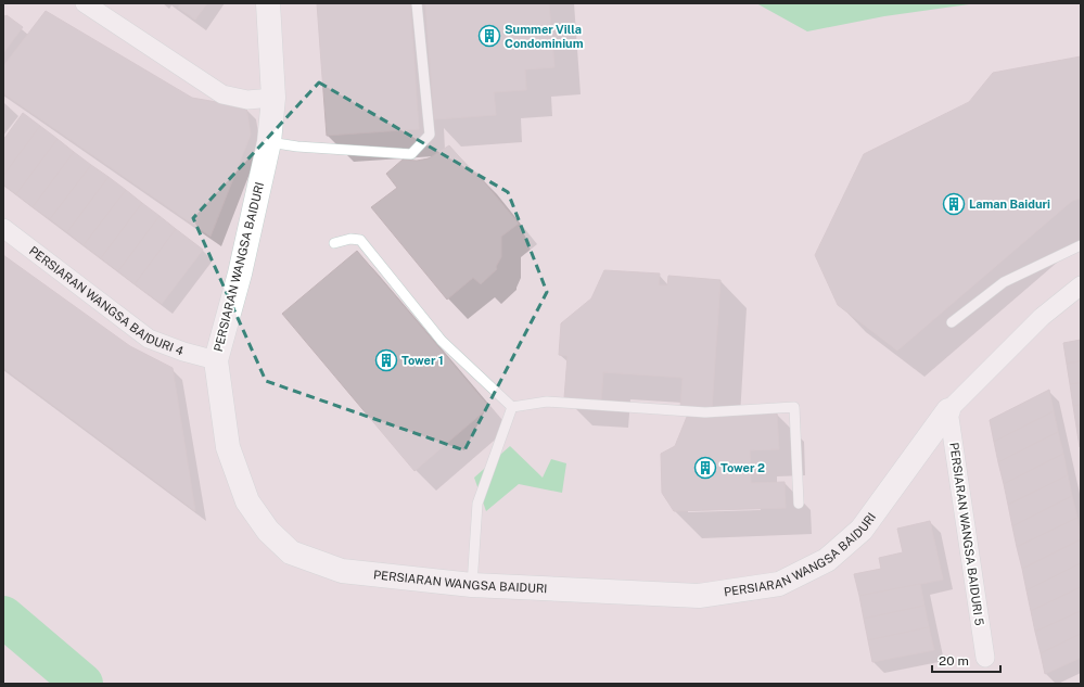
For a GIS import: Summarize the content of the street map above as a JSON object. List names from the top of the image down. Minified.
{"streets":{"street":["PERSIARAN WANGSA BAIDURI","PERSIARAN WANGSA BAIDURI 4","PERSIARAN WANGSA BAIDURI 5"]},"crossings":[["PERSIARAN WANGSA BAIDURI","PERSIARAN WANGSA BAIDURI 4"],["PERSIARAN WANGSA BAIDURI","PERSIARAN WANGSA BAIDURI 5"]],"places":{"building":["Summer Villa Condominium","Laman Baiduri","Tower 1","Tower 2"]},"scale_bar":"20 m"}
